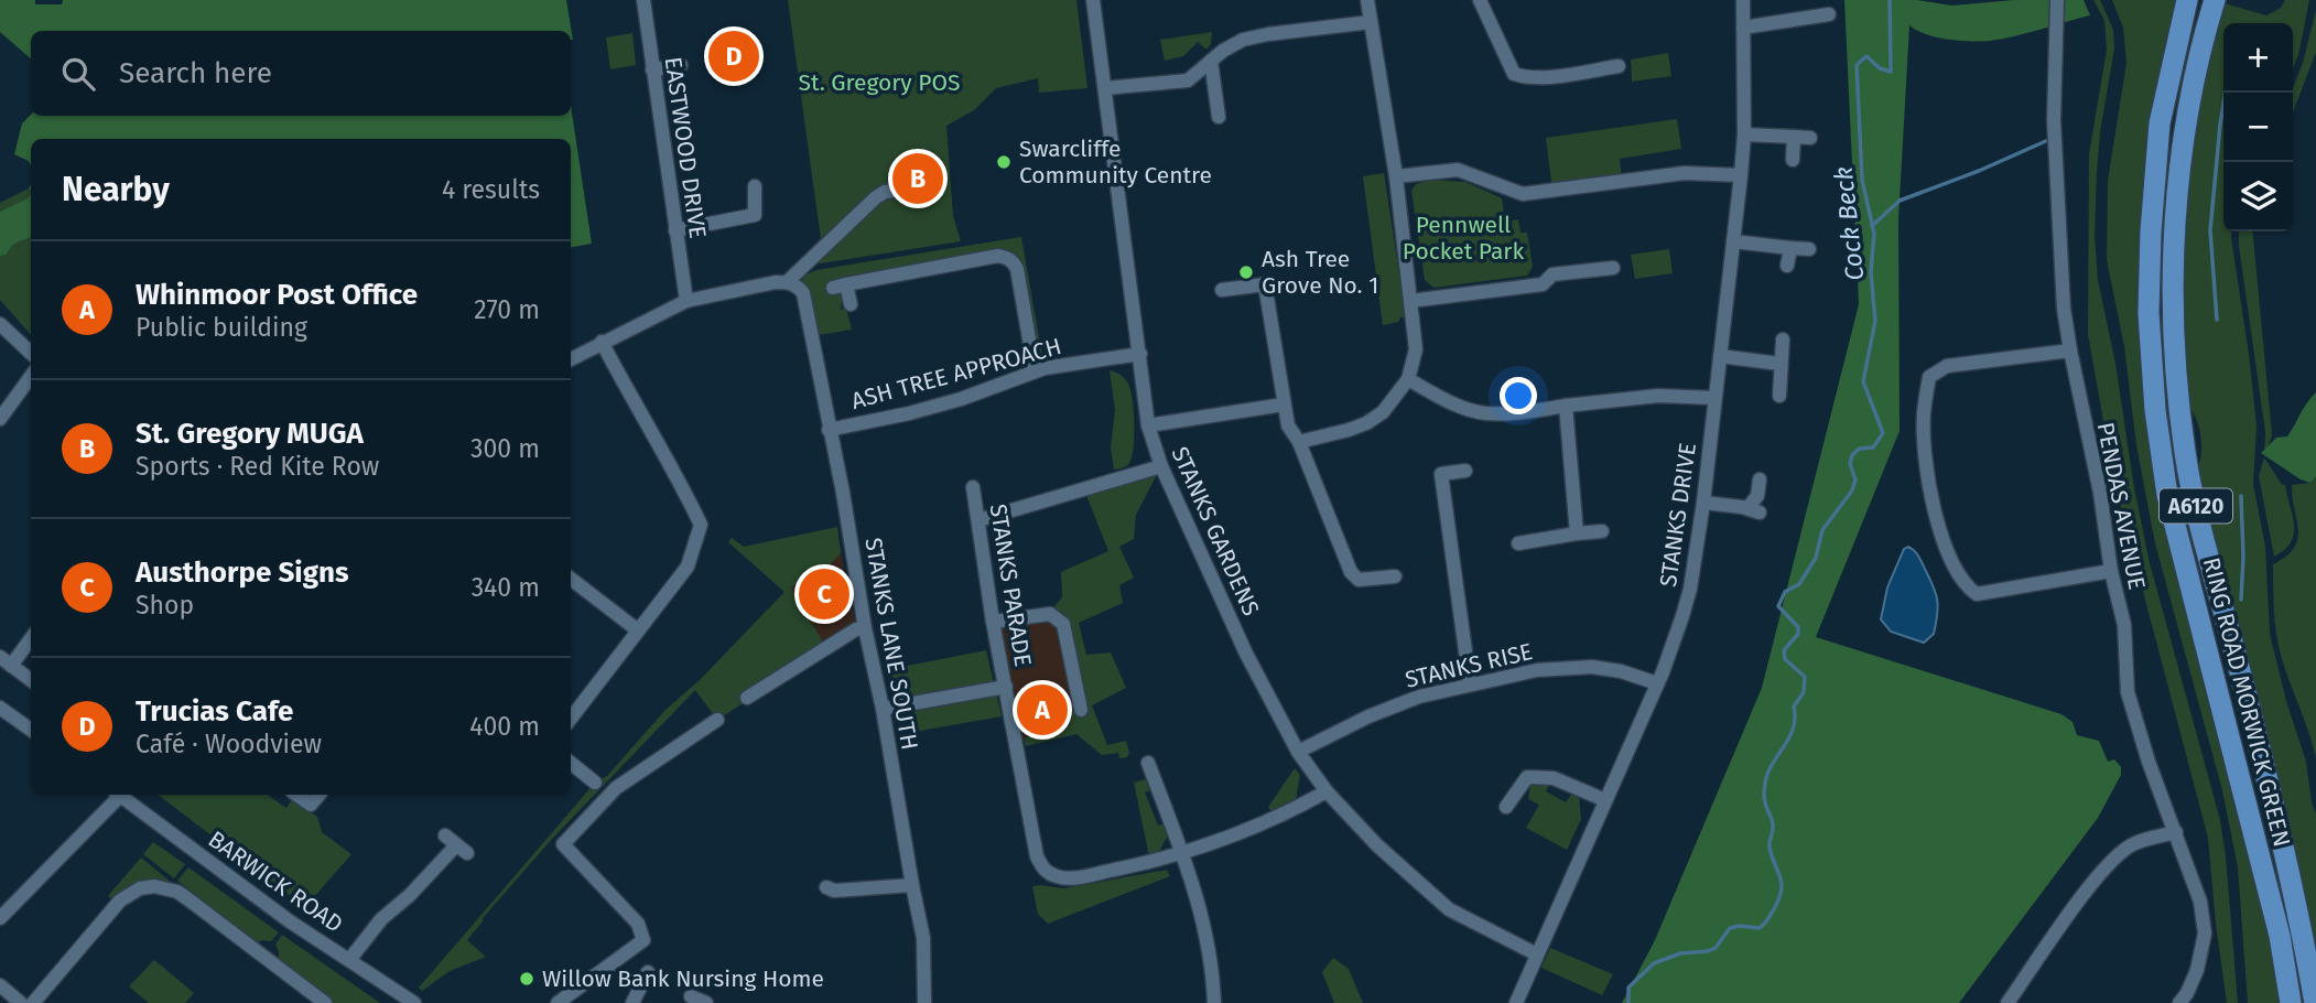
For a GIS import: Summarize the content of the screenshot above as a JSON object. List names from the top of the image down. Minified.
{"streets":{"highway":["A6120","RING ROAD MORWICK GREEN"],"street":["EASTWOOD DRIVE","ASH TREE APPROACH","PENDAS AVENUE","STANKS DRIVE","STANKS GARDENS","STANKS PARADE","STANKS LANE SOUTH","STANKS RISE","BARWICK ROAD"]},"crossings":[["ASH TREE APPROACH","STANKS GARDENS"],["ASH TREE APPROACH","STANKS LANE SOUTH"],["STANKS DRIVE","STANKS GARDENS"],["STANKS DRIVE","STANKS RISE"],["STANKS GARDENS","STANKS RISE"]],"water":["Cock Beck"],"parks":["St. Gregory POS","Pennwell Pocket Park"],"places":["Swarcliffe Community Centre","Ash Tree Grove No. 1","Willow Bank Nursing Home"],"page":{"map_buttons":["+","−"],"pins":["D","B","C","A"],"search":"Search here","heading":["Nearby","4 results"],"list":[{"mark":"A","name":"Whinmoor Post Office","note":"Public building","value":"270 m"},{"mark":"B","name":"St. Gregory MUGA","note":"Sports · Red Kite Row","value":"300 m"},{"mark":"C","name":"Austhorpe Signs","note":"Shop","value":"340 m"},{"mark":"D","name":"Trucias Cafe","note":"Café · Woodview","value":"400 m"}]}}
